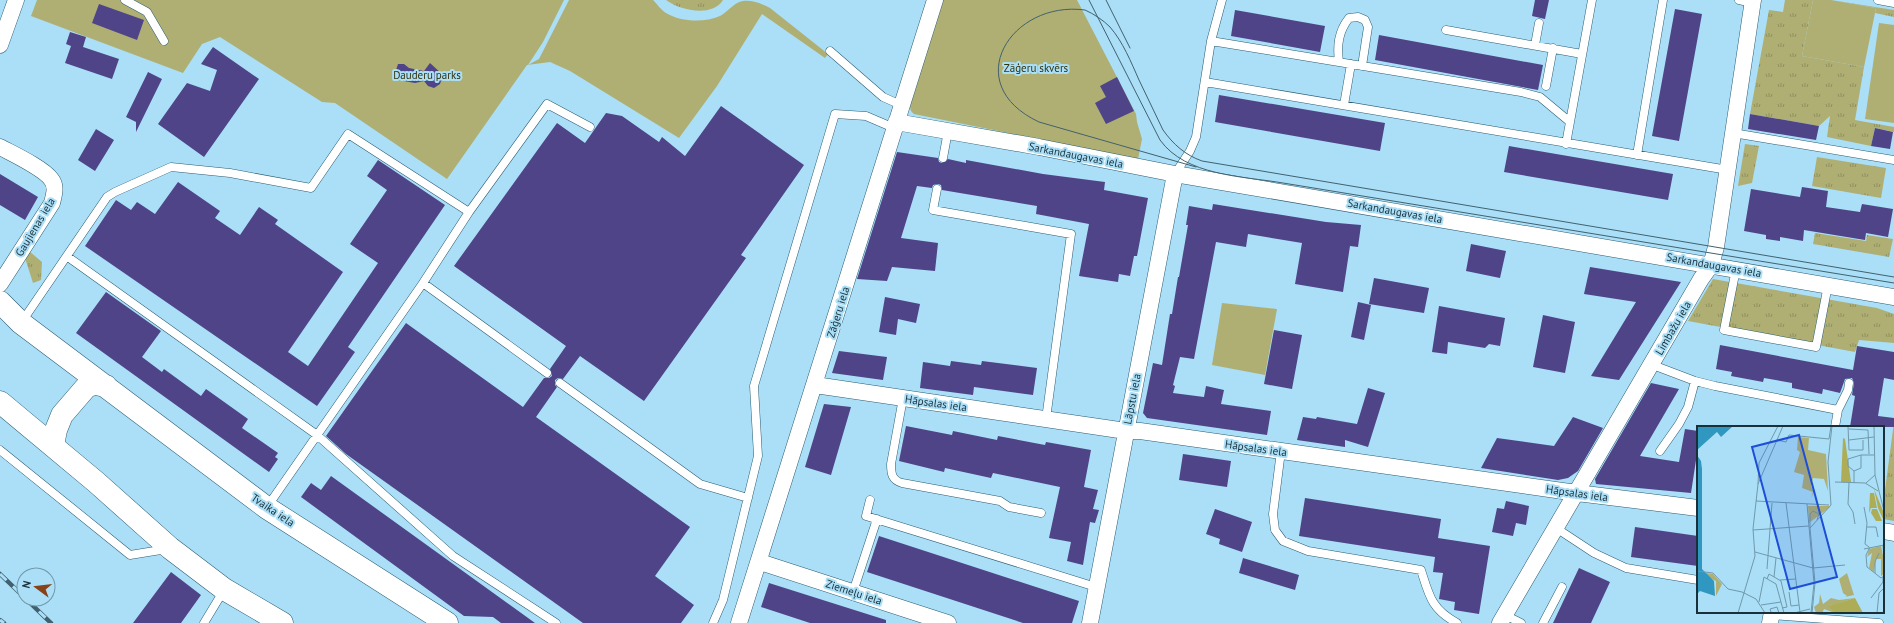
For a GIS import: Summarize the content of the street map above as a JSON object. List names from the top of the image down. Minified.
{"streets":{"main road":["Tvaika iela"],"street":["Sarkandaugavas iela","Gaujienas iela","Zāģeru iela","Limbažu iela","Lāpstu iela","Hāpsalas iela","Ziemeļu iela"]},"crossings":[["Sarkandaugavas iela","Zāģeru iela"],["Sarkandaugavas iela","Limbažu iela"],["Sarkandaugavas iela","Lāpstu iela"],["Zāģeru iela","Hāpsalas iela"],["Zāģeru iela","Ziemeļu iela"],["Limbažu iela","Hāpsalas iela"],["Lāpstu iela","Hāpsalas iela"]],"parks":["Zāģeru skvērs","Dauderu parks"],"north":"left"}
